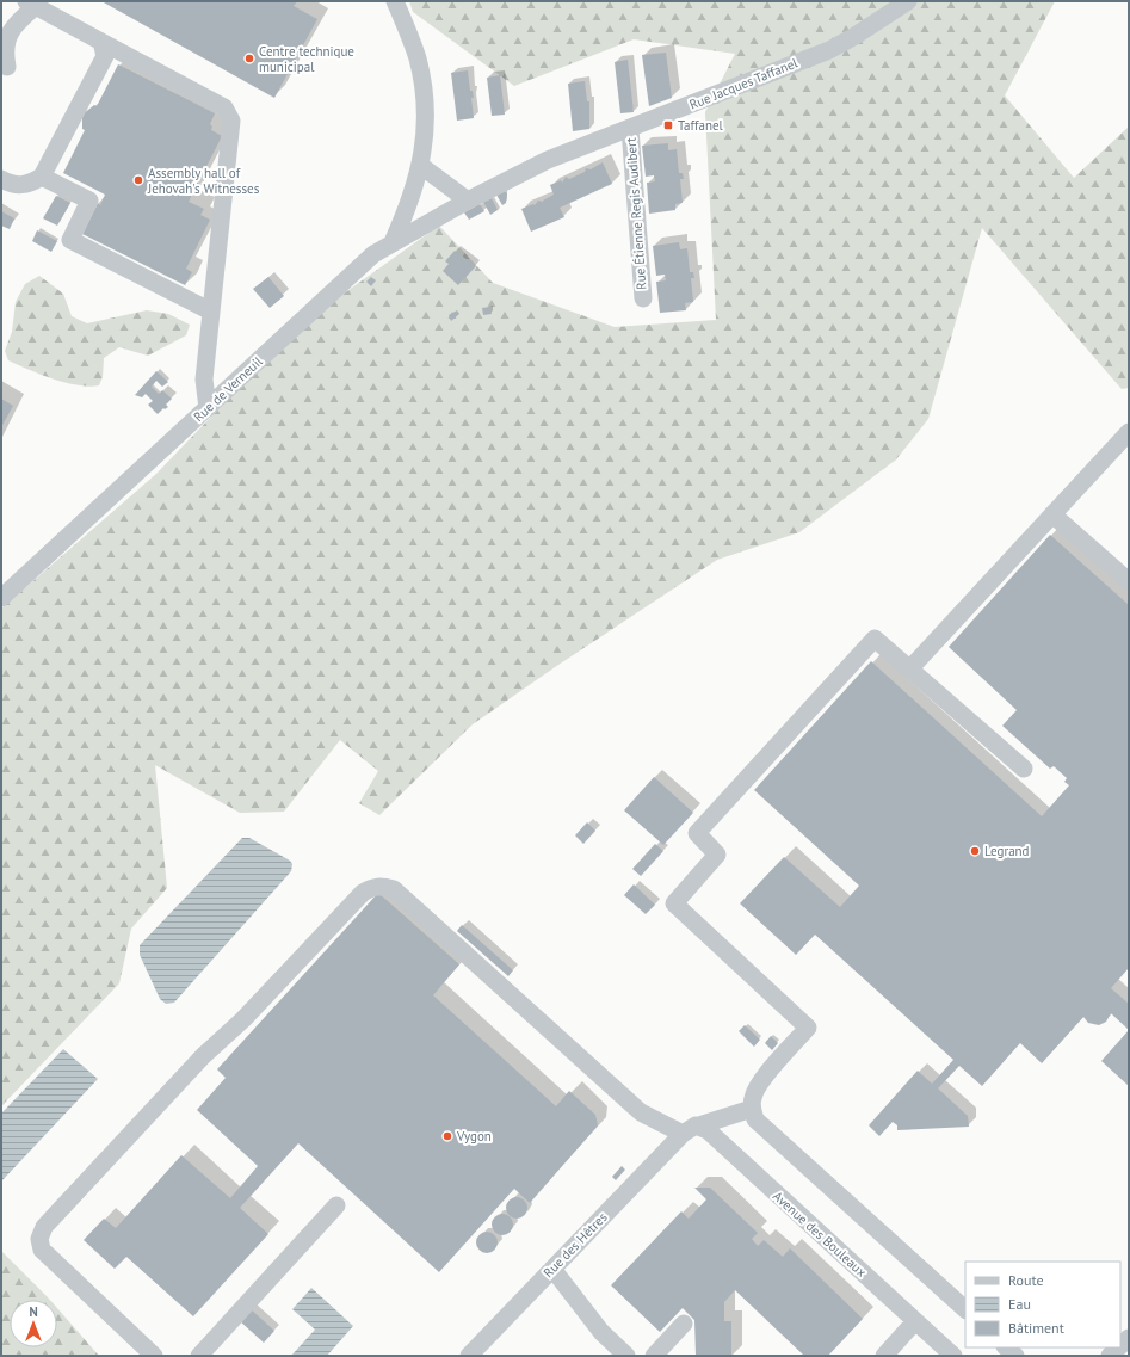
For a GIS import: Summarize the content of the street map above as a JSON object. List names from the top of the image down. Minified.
{"streets":{"street":["Rue Jacques Taffanel","Rue Étienne Regis Audibert","Rue de Verneuil","Avenue des Bouleaux","Rue des Hêtres"]},"crossings":[["Rue Jacques Taffanel","Rue Étienne Regis Audibert"],["Rue Jacques Taffanel","Rue de Verneuil"]],"places":{"other":["Centre technique municipal","Assembly hall of Jehovah's Witnesses","Legrand","Vygon"],"transit":["Taffanel"]},"legend":["Route","Eau","Bâtiment"],"north":"top"}
